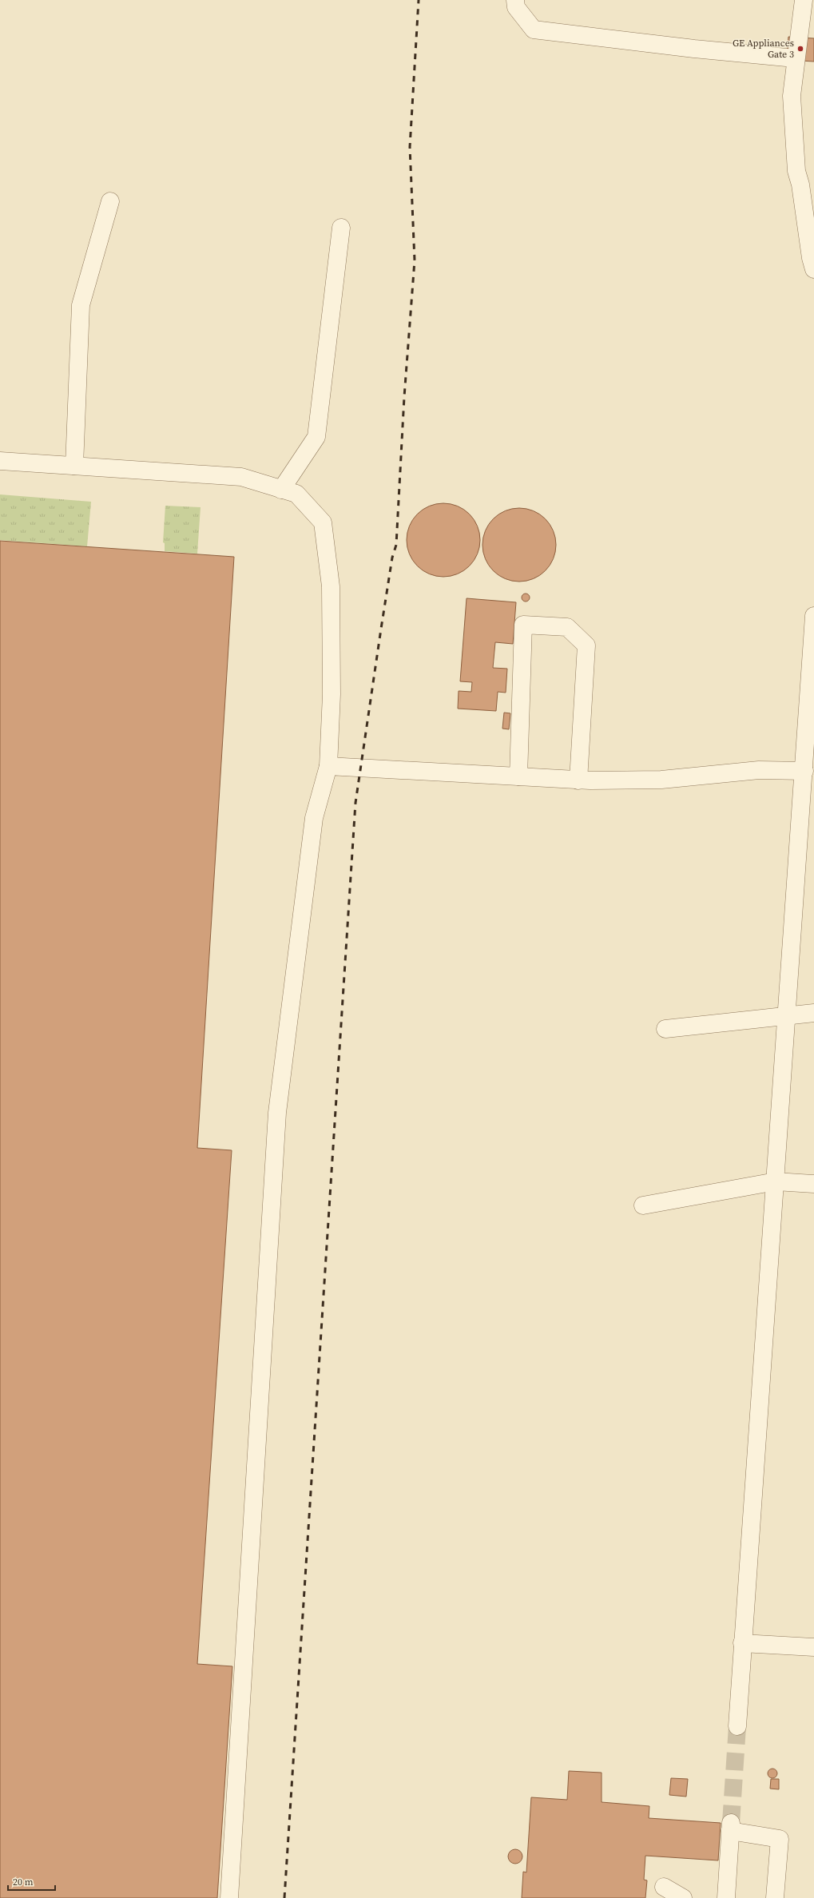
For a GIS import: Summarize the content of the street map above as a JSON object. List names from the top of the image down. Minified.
{"places":["GE Appliances Gate 3"],"scale_bar":"20 m"}
